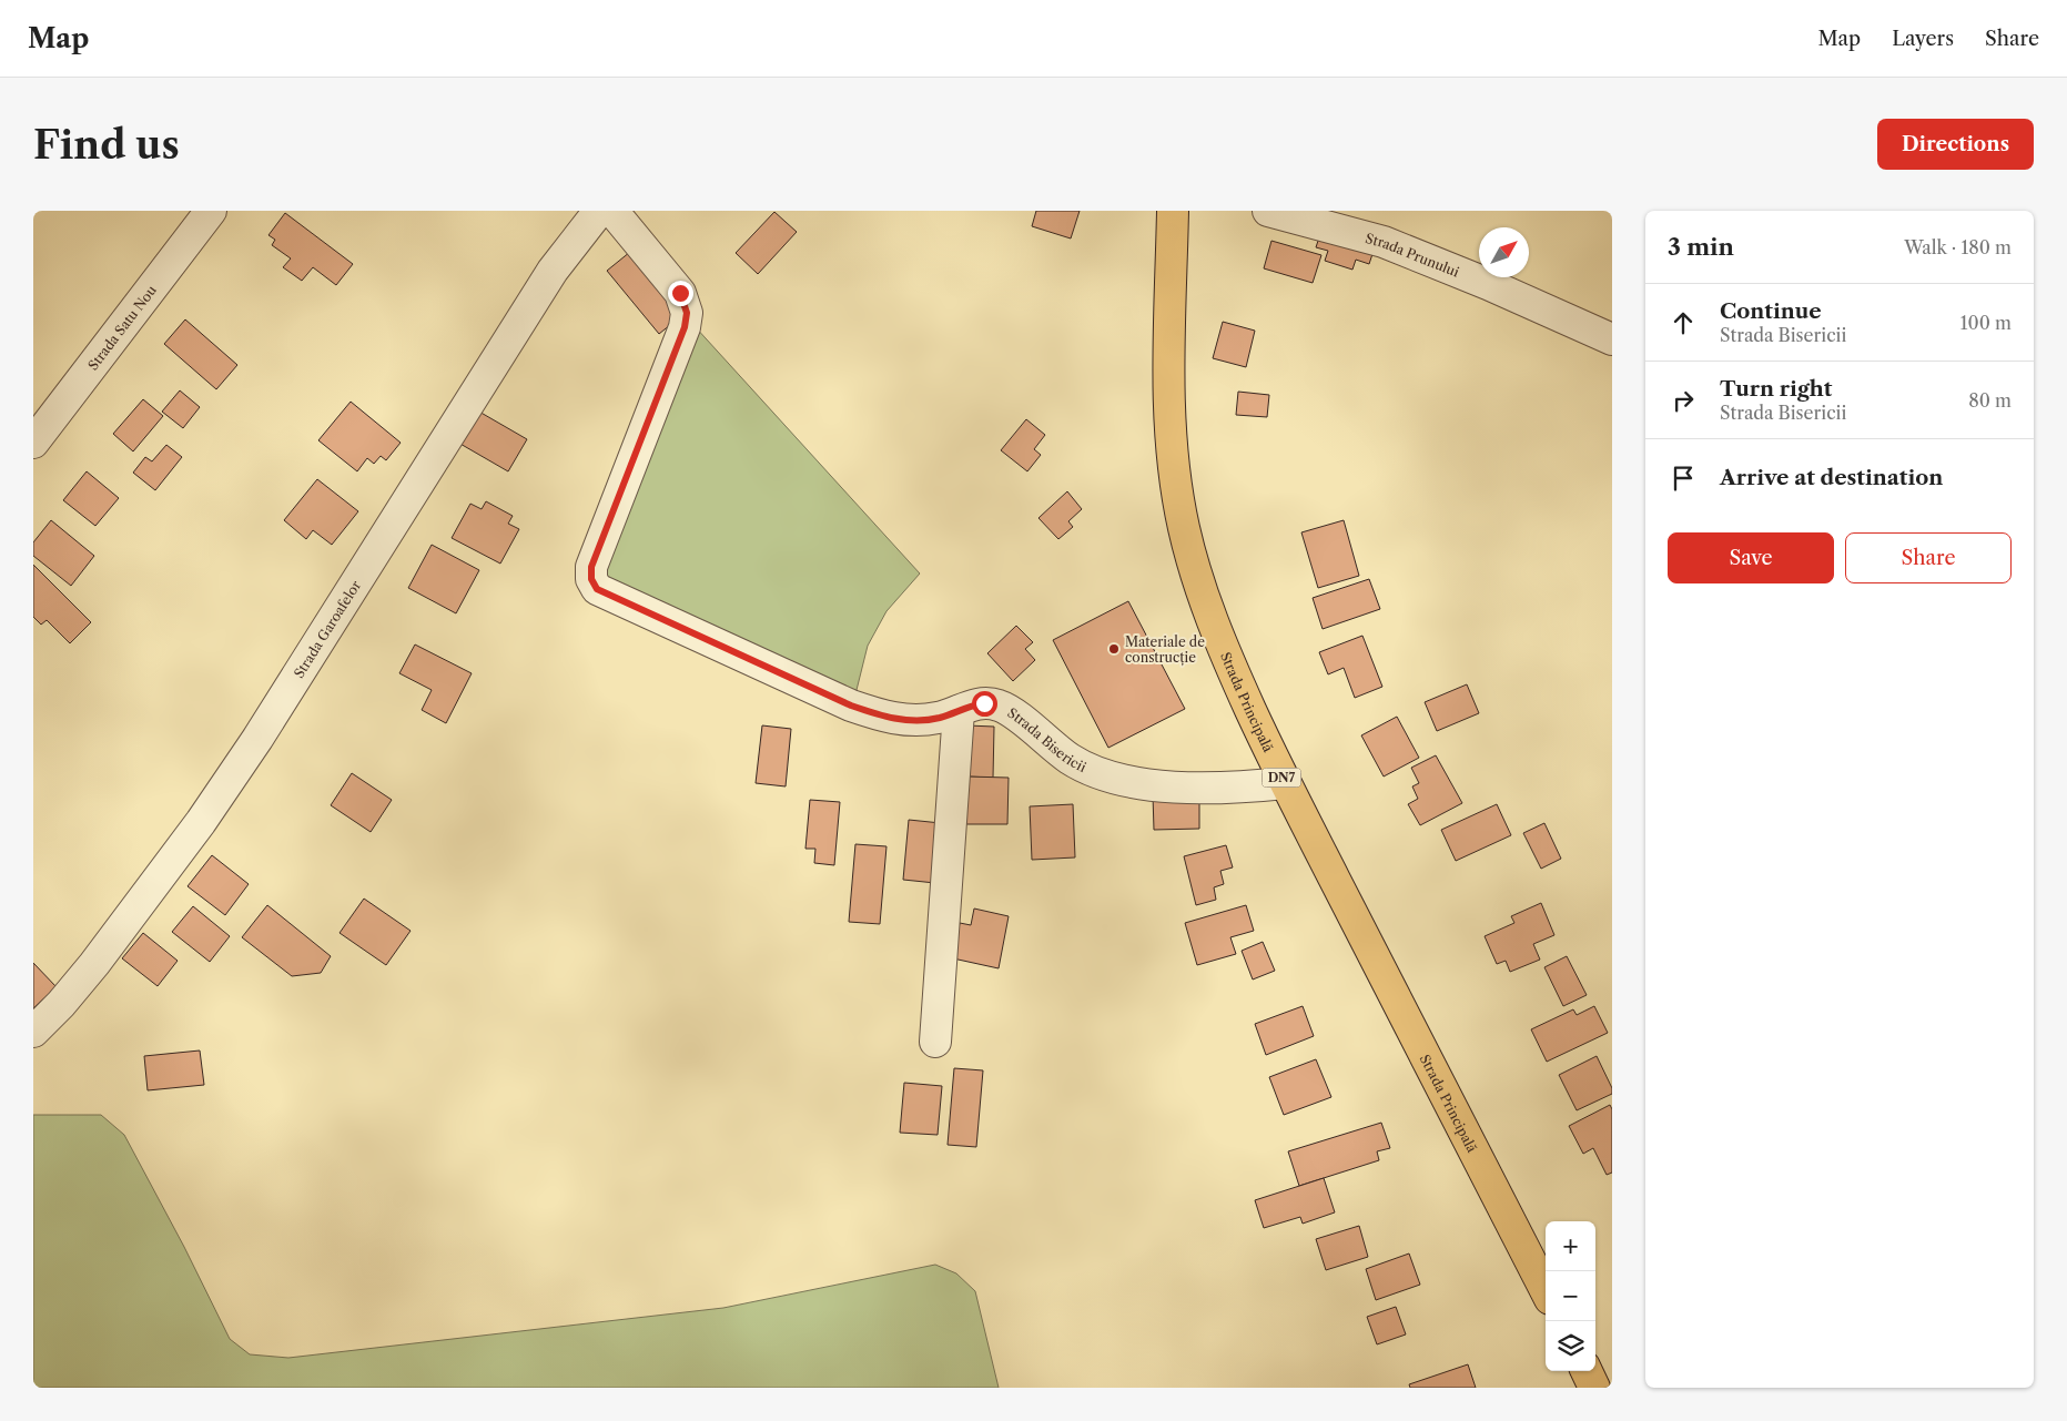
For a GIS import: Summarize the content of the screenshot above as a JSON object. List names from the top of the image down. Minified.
{"streets":{"highway":["Strada Principală","DN7"],"street":["Strada Prunului","Strada Satu Nou","Strada Garoafelor","Strada Bisericii"]},"crossings":[["Strada Principală","Strada Bisericii"]],"places":["Materiale de construcție"],"north":"top right","page":{"header":"Map","nav":["Map","Layers","Share"],"buttons":["Directions",["Save","Share"]],"title":"Find us","heading":["3 min","Walk · 180 m"],"list":[["Continue","Strada Bisericii","100 m"],["Turn right","Strada Bisericii","80 m"],"Arrive at destination"],"map_buttons":["+","−"]}}
